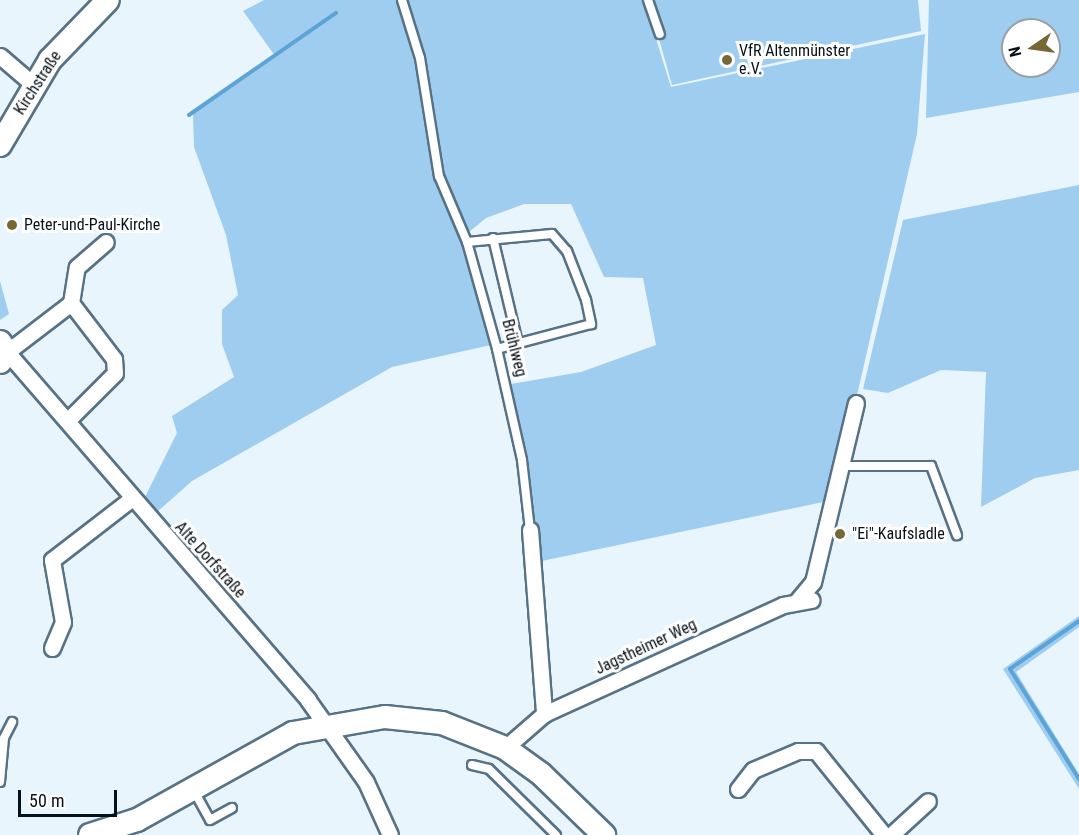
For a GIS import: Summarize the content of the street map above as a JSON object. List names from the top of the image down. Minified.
{"streets":{"main road":["Kirchstraße"],"street":["Brühlweg","Alte Dorfstraße","Jagstheimer Weg"]},"crossings":[["Brühlweg","Jagstheimer Weg"]],"places":["VfR Altenmünster e.V.","Peter-und-Paul-Kirche","\"Ei\"-Kaufsladle"],"scale_bar":"50 m","north":"left"}
